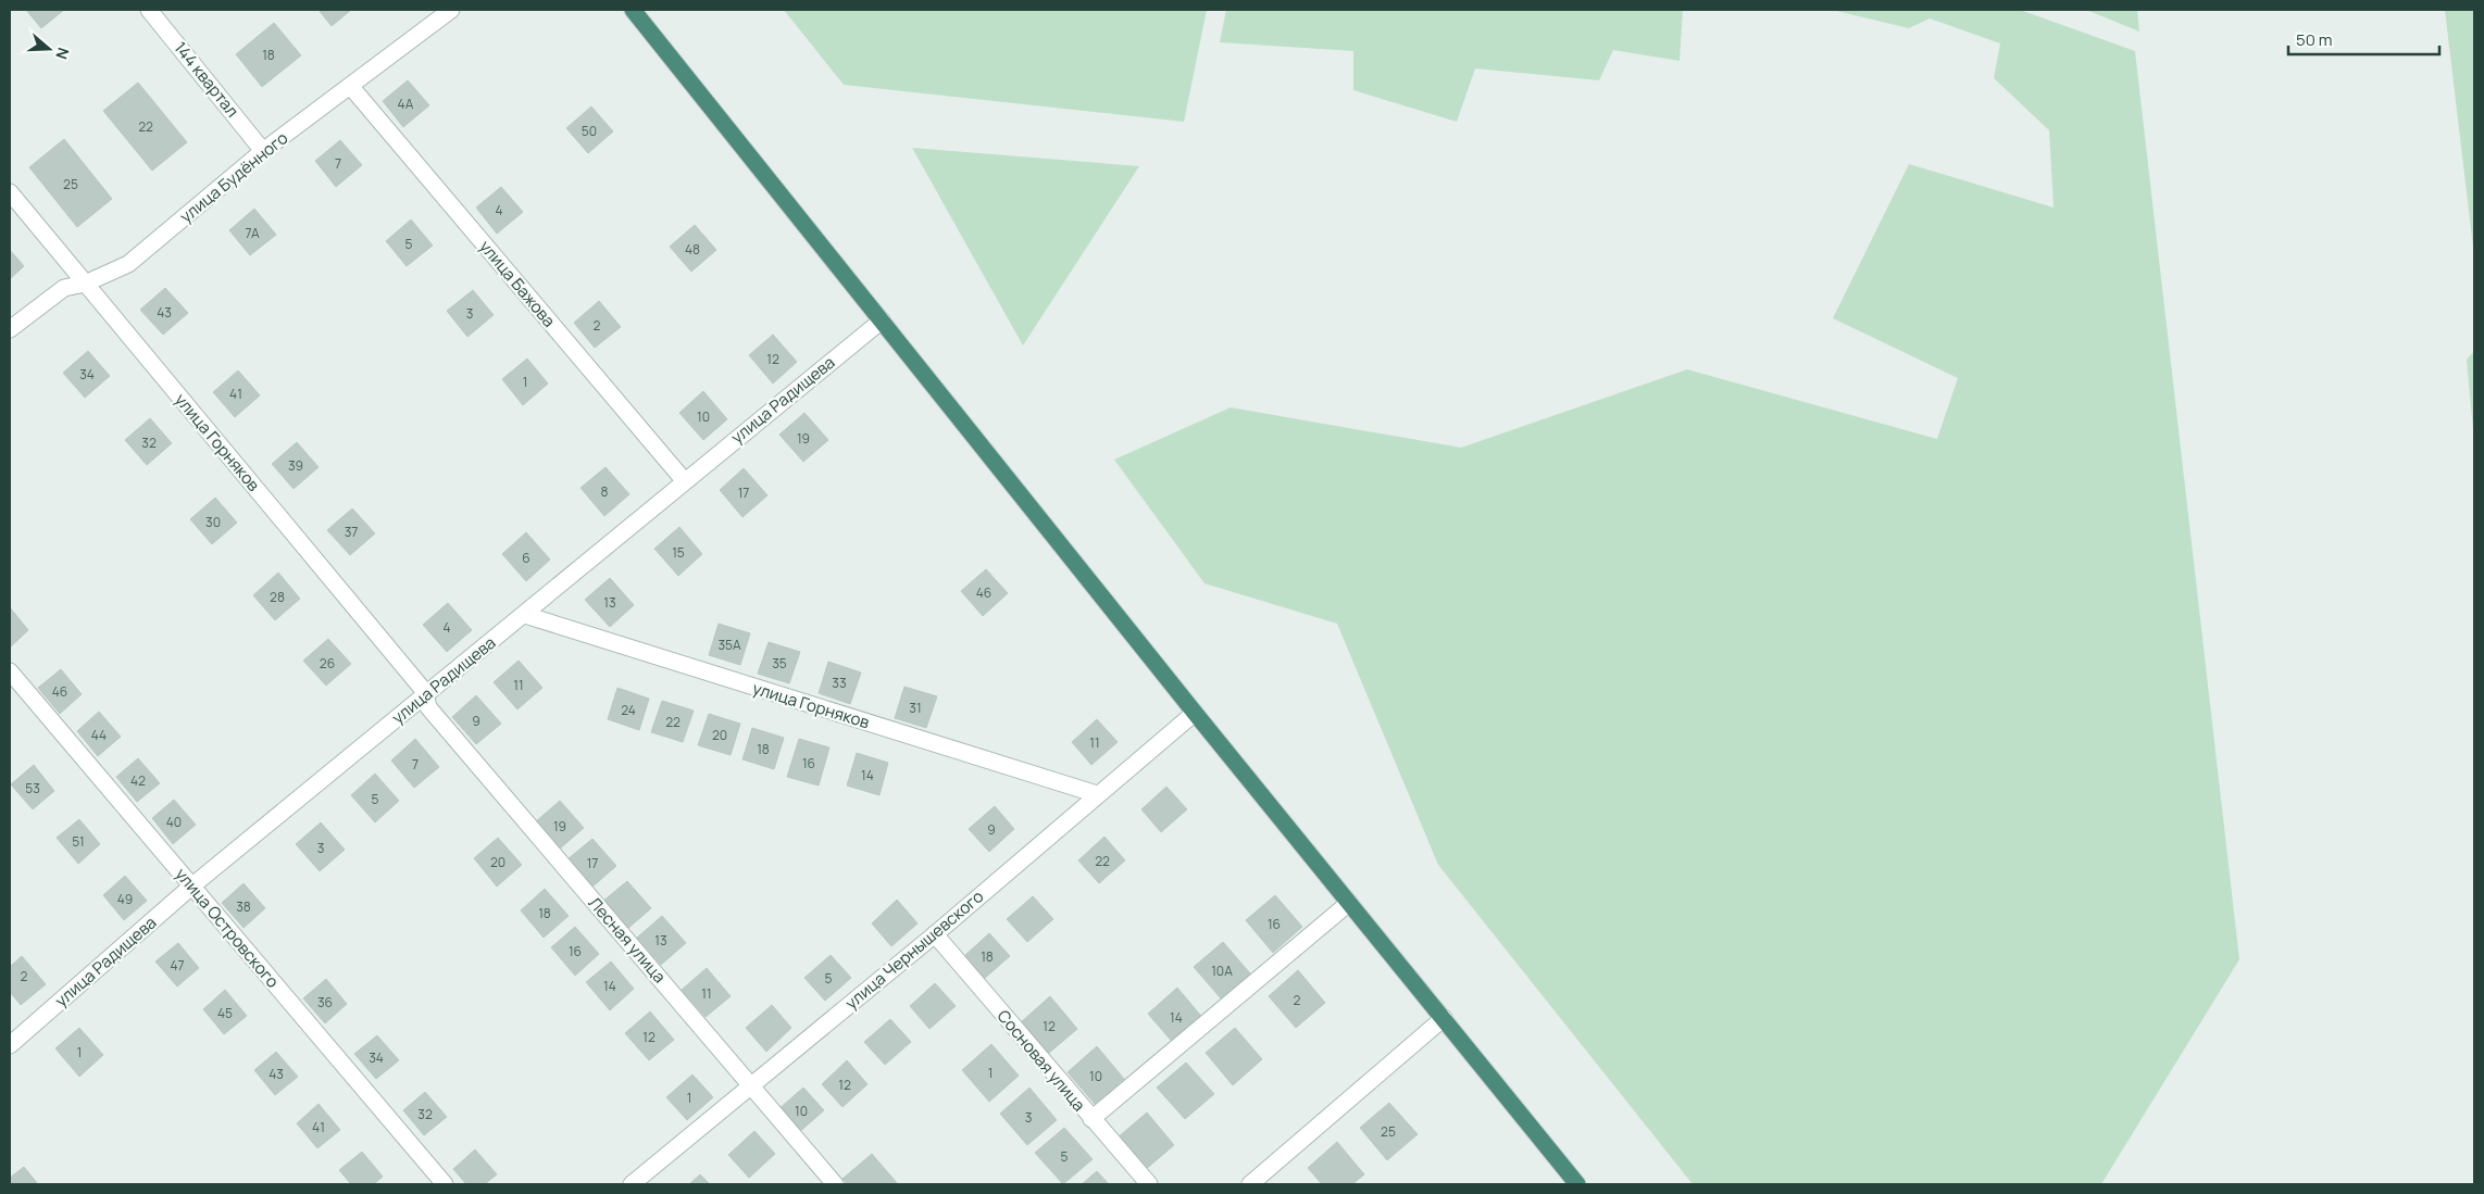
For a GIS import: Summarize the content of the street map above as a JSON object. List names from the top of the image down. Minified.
{"streets":{"street":["144 квартал","улица Будённого","улица Бажова","улица Радищева","улица Горняков","улица Островского","Лесная улица","улица Чернышевского","Сосновая улица"]},"crossings":[["144 квартал","улица Будённого"],["улица Будённого","улица Бажова"],["улица Будённого","улица Горняков"],["улица Бажова","улица Радищева"],["улица Радищева","улица Горняков"],["улица Радищева","улица Островского"],["улица Радищева","Лесная улица"],["улица Горняков","Лесная улица"],["улица Горняков","улица Чернышевского"],["Лесная улица","улица Чернышевского"],["улица Чернышевского","Сосновая улица"]],"house_numbers":["18","4А","22","50","7","25","4","7А","5","48","43","3","2","12","34","1","41","10","19","32","39","8","17","30","37","15","6","46","28","13","4","35А","26","35","33","11","46","31","24","9","22","44","20","11","18","16","7","14","42","53","5","40","19","9","51","3","22","20","17","49","38","18","16","13","16","18","47","10А","2","5","14","11","2","36","45","14","12","12","1","34","1","43","10","12","1","10","32","3","41","25","5"],"scale_bar":"50 m","north":"right"}
